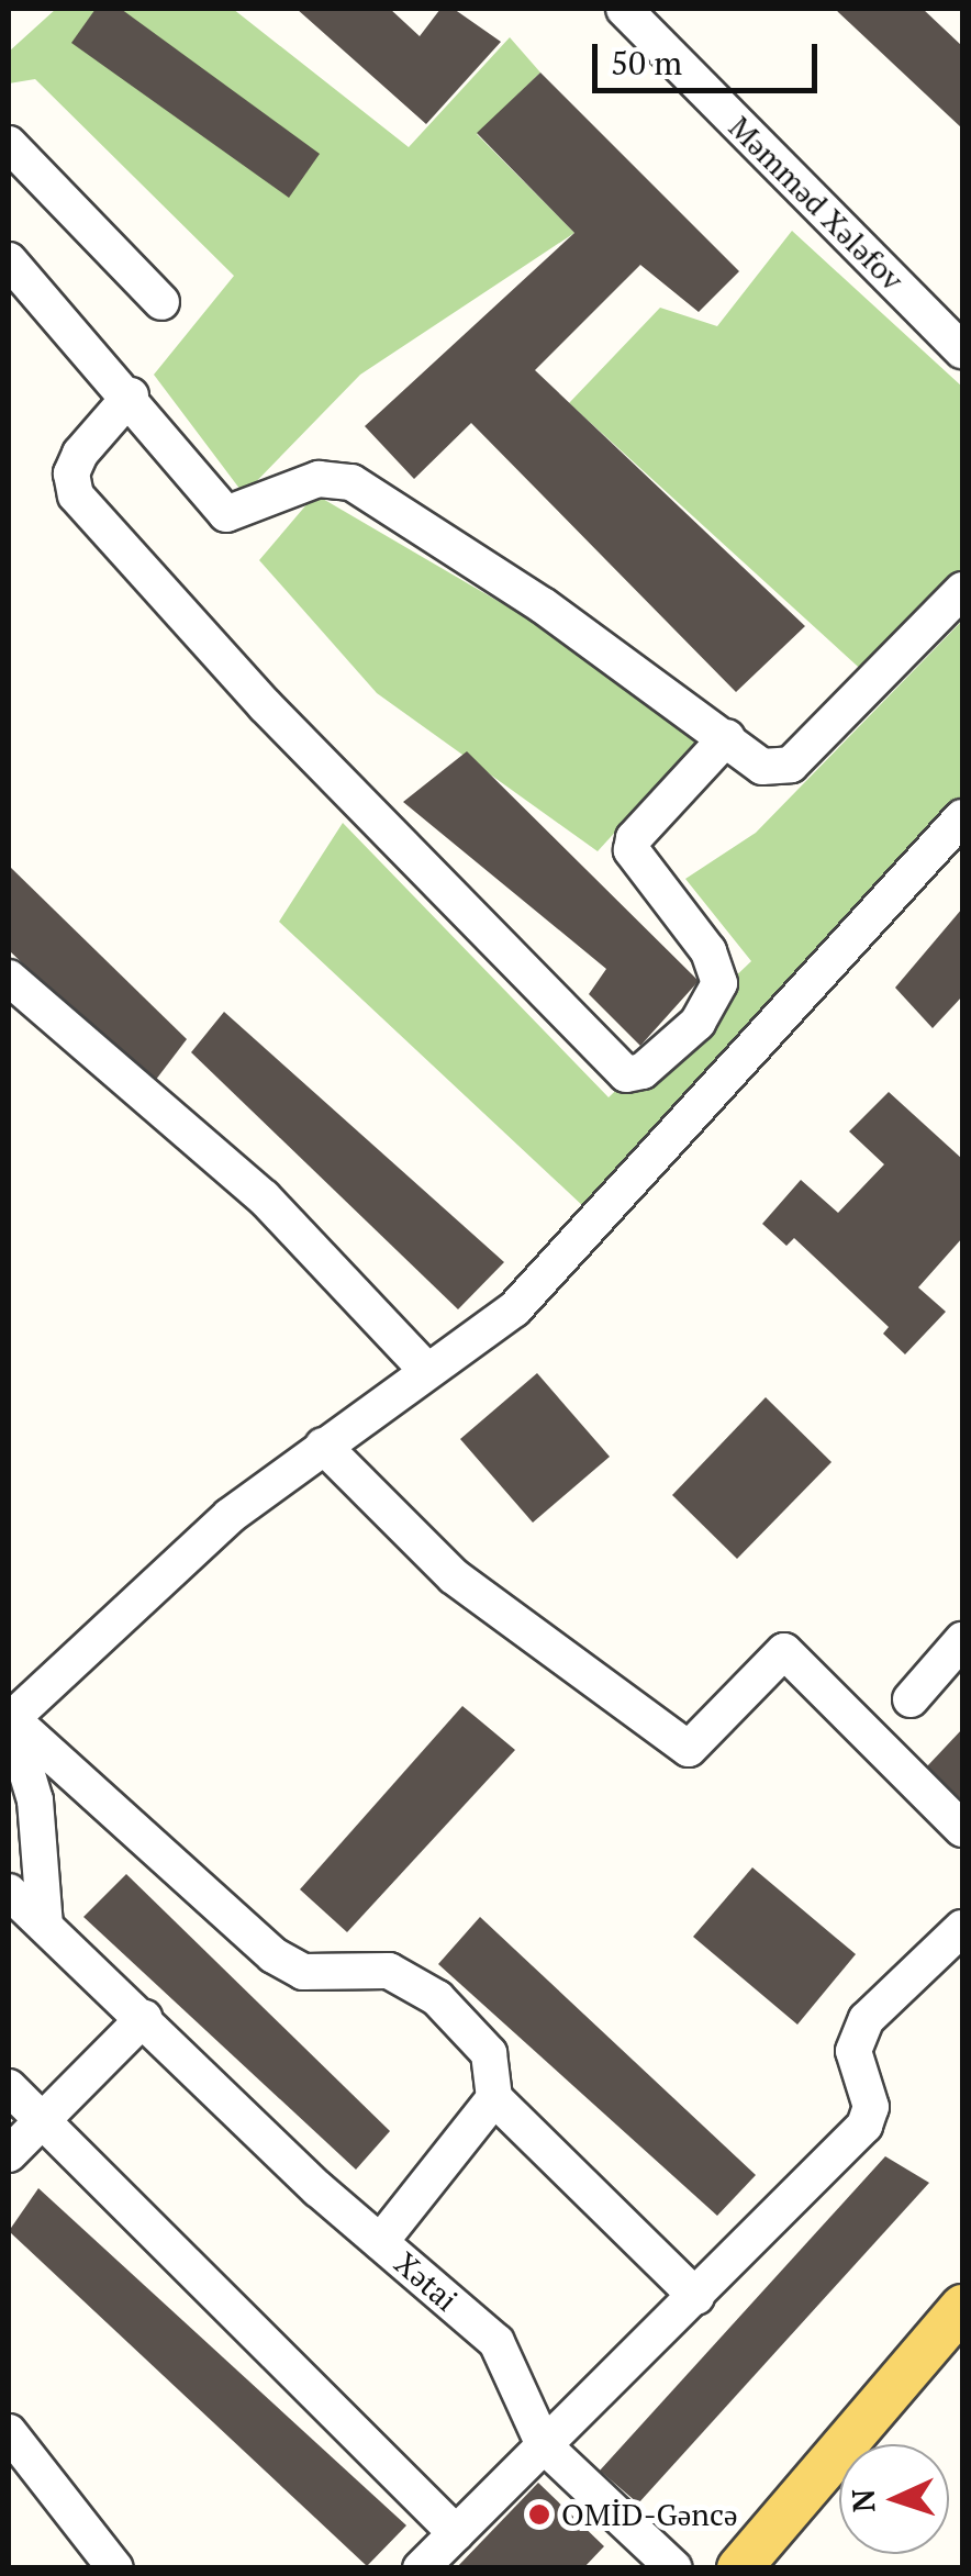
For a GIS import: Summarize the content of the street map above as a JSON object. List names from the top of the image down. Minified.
{"streets":{"street":["Məmməd Xələfov","Xətai"]},"places":["OMİD-Gəncə"],"scale_bar":"50 m","north":"left"}
